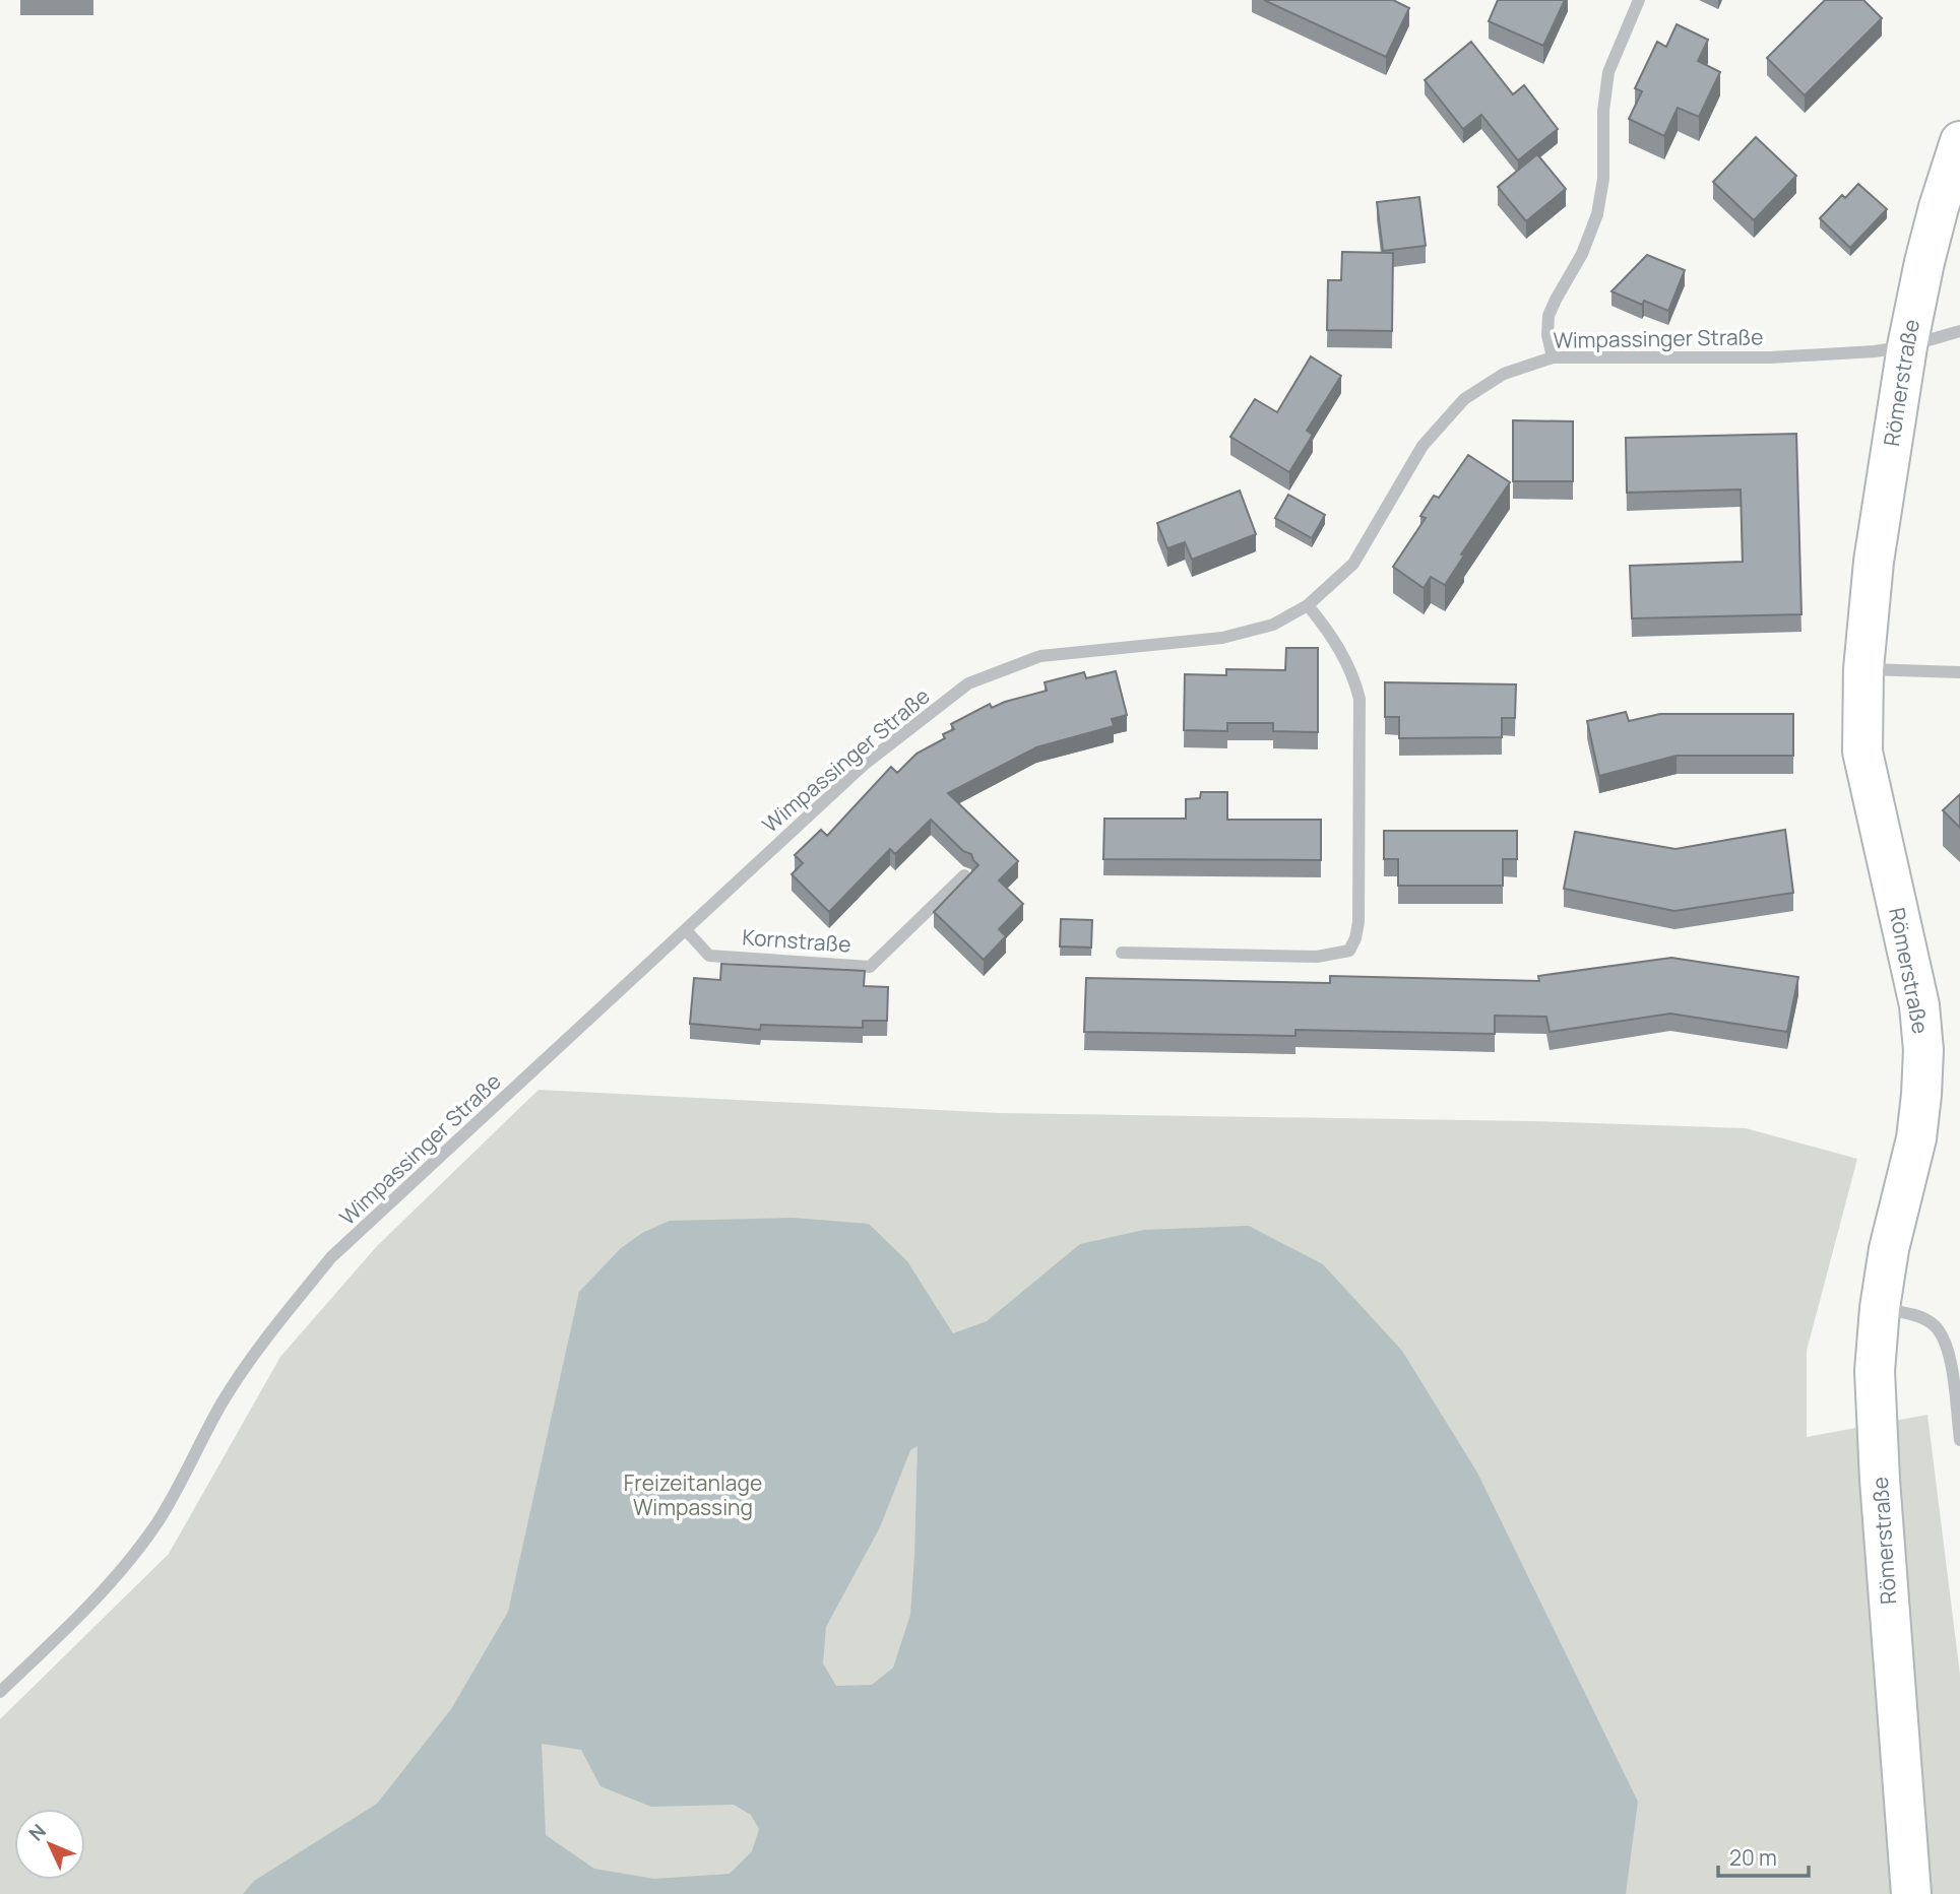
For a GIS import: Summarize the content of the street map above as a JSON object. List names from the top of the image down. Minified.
{"streets":{"main road":["Römerstraße"],"street":["Wimpassinger Straße","Kornstraße"]},"crossings":[["Wimpassinger Straße","Römerstraße"],["Wimpassinger Straße","Kornstraße"]],"parks":["Freizeitanlage Wimpassing"],"scale_bar":"20 m","north":"top left"}
